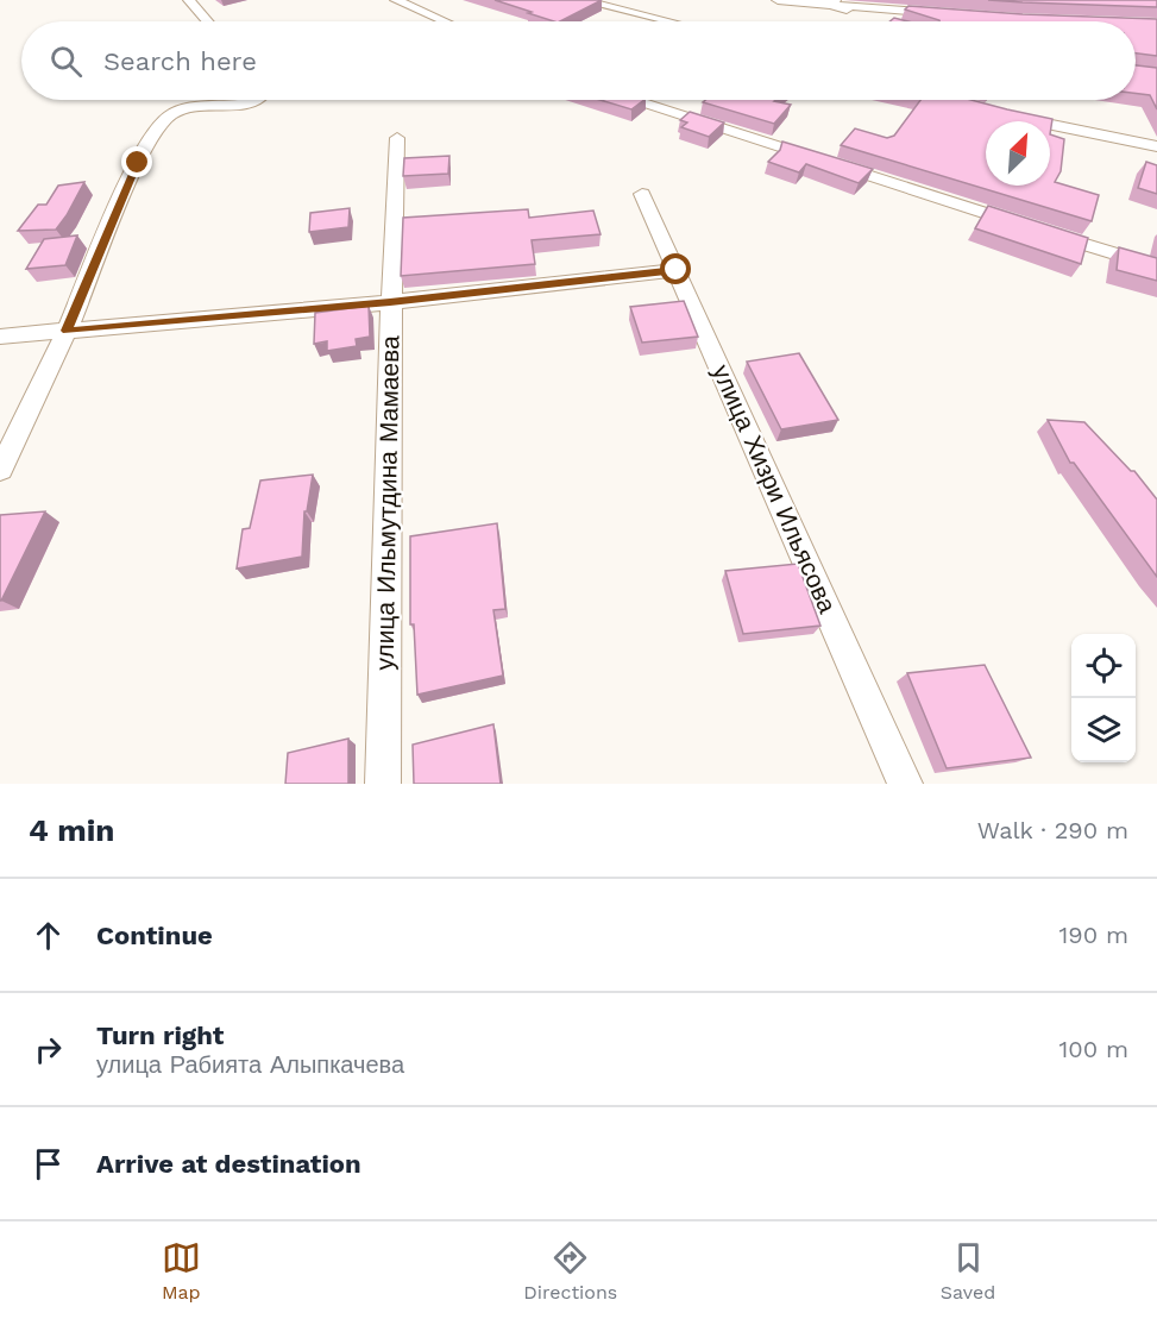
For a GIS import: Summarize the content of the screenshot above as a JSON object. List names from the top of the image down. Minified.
{"streets":{"street":["улица Хизри Ильясова","улица Ильмутдина Мамаева"]},"north":"top right","page":{"search":"Search here","heading":["4 min","Walk · 290 m"],"list":[["Continue","190 m"],["Turn right","улица Рабията Алыпкачева","100 m"],"Arrive at destination"],"nav":["Map","Directions","Saved"]}}
